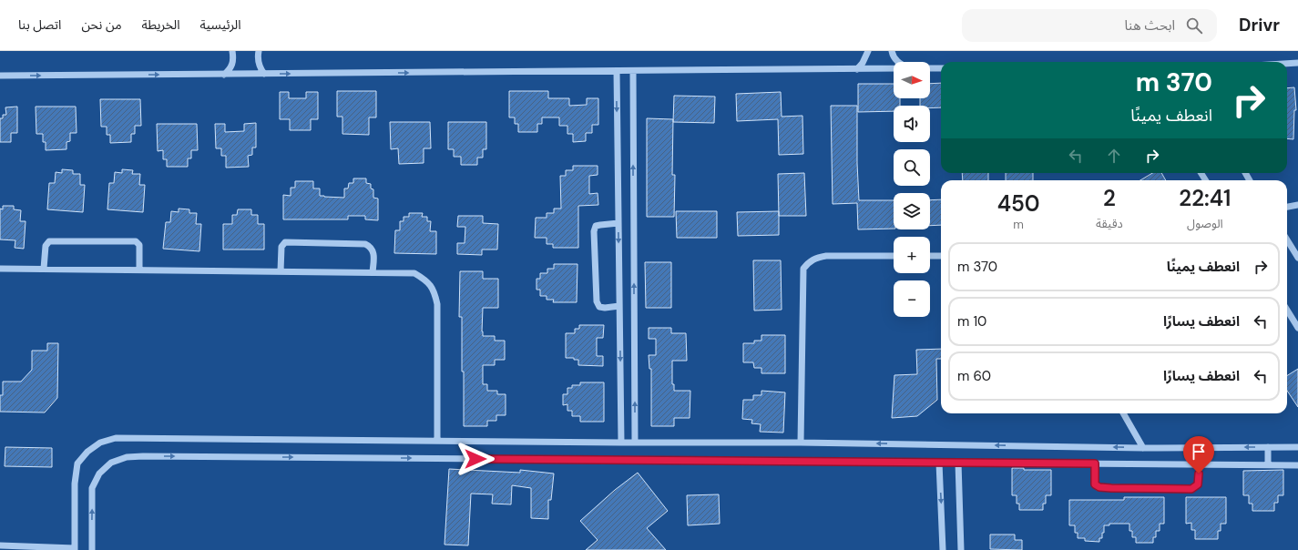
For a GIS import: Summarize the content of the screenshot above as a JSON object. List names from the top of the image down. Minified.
{"north":"right","page":{"header":"Drivr","search":"ابحث هنا","nav":["الرئيسية","الخريطة","من نحن","اتصل بنا"],"map_buttons":["+","−"],"turn":["370 m","انعطف يمينًا"],"eta":["22:41","الوصول","2","دقيقة","450","m"],"list":[{"name":"انعطف يمينًا","value":"370 m"},{"name":"انعطف يسارًا","value":"10 m"},{"name":"انعطف يسارًا","value":"60 m"}]}}
